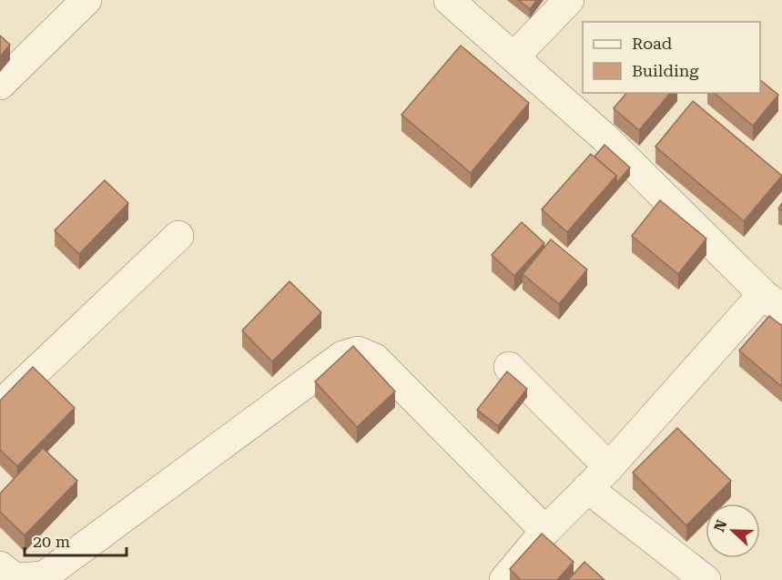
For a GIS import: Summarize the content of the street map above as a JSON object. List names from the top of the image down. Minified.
{"legend":["Road","Building"],"scale_bar":"20 m","north":"left"}
